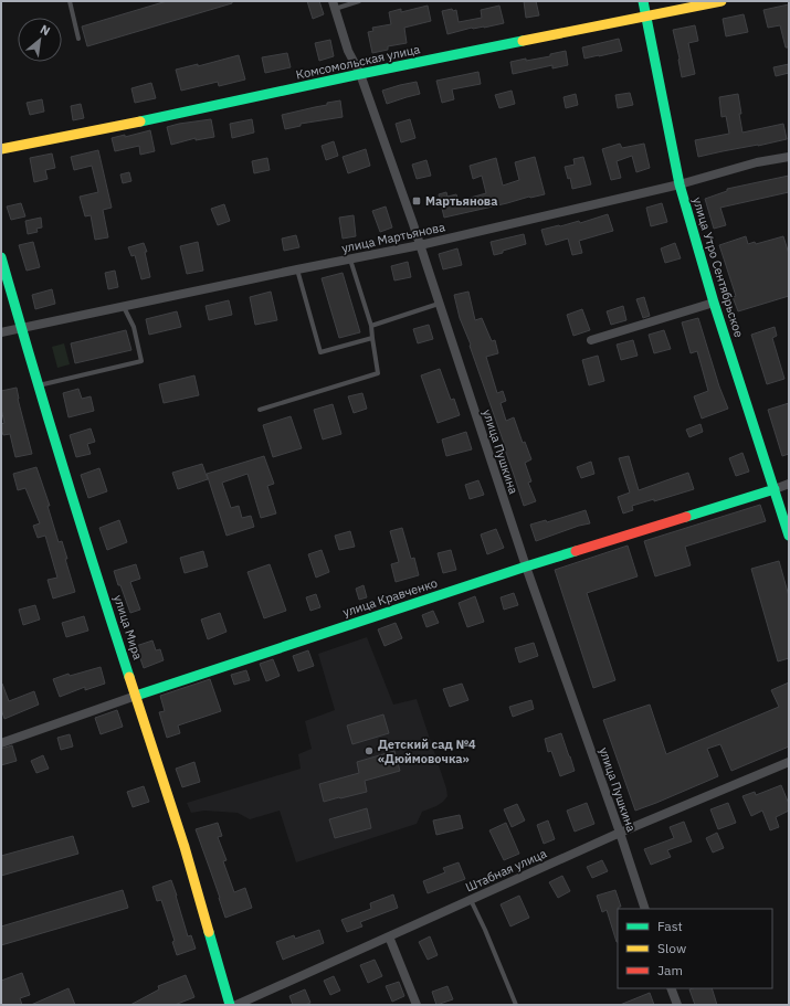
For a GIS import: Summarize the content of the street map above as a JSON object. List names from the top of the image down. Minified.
{"streets":{"main road":["Комсомольская улица","улица Утро Сентябрьское","улица Кравченко","улица Мира"],"street":["улица Мартьянова","улица Пушкина","Штабная улица"]},"crossings":[["Комсомольская улица","улица Утро Сентябрьское"],["Комсомольская улица","улица Пушкина"],["улица Мартьянова","улица Утро Сентябрьское"],["улица Мартьянова","улица Пушкина"],["улица Мартьянова","улица Мира"],["улица Утро Сентябрьское","улица Кравченко"],["улица Пушкина","улица Кравченко"],["улица Пушкина","Штабная улица"],["улица Кравченко","улица Мира"]],"places":{"transit":["Мартьянова"],"other":["Детский сад №4 «Дюймовочка»"]},"legend":["Fast","Slow","Jam"],"north":"top right"}
